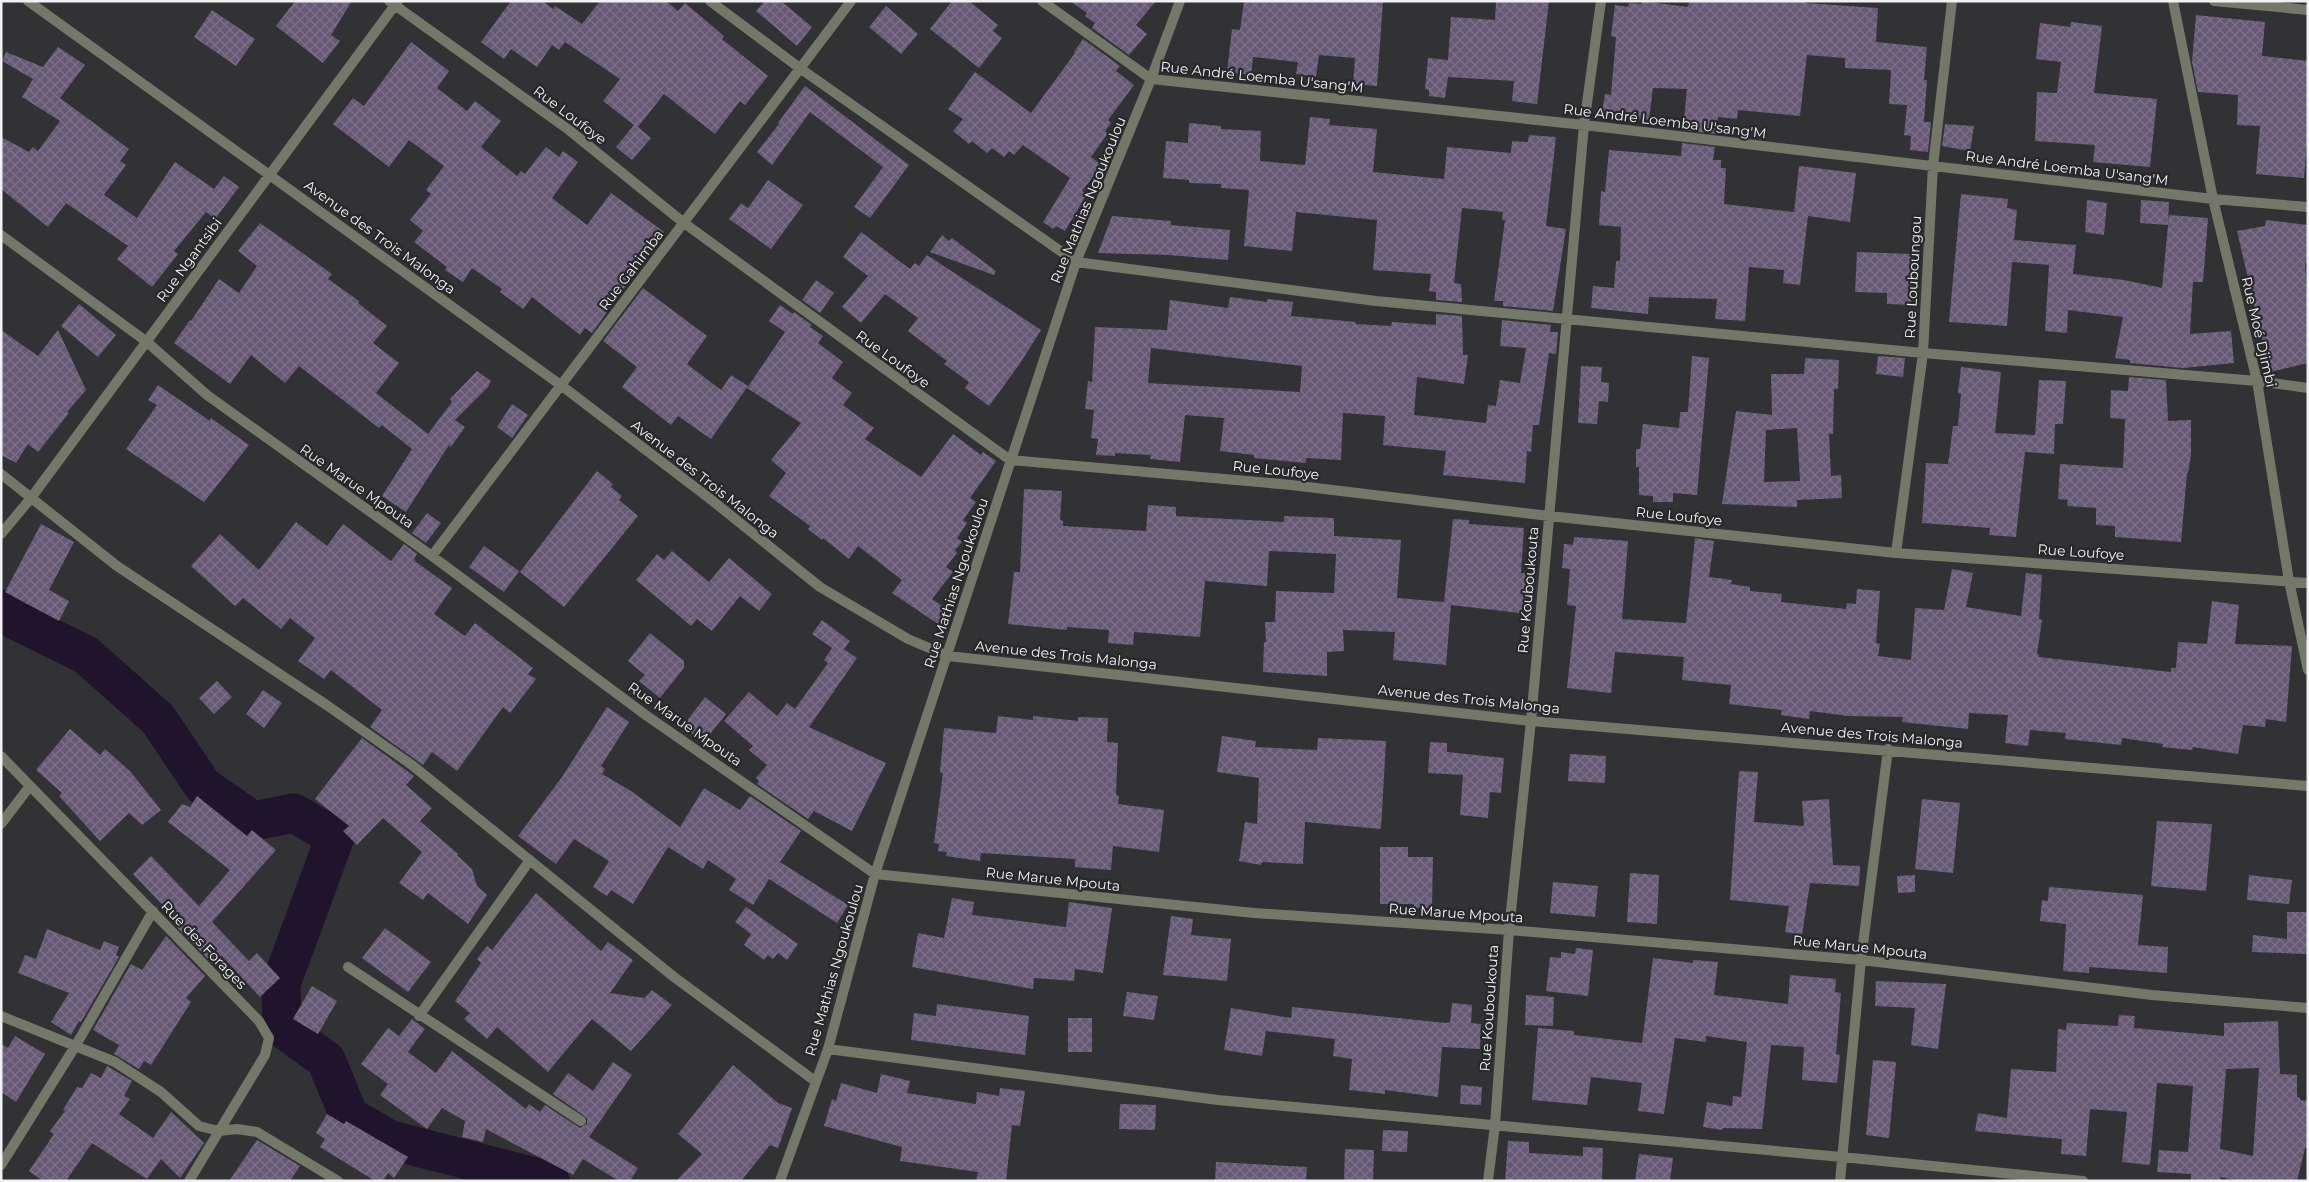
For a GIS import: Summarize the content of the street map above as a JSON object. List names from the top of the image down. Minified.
{"streets":{"street":["Rue André Loemba U'sang'M","Rue Loufoye","Rue Mathias Ngoukoulou","Avenue des Trois Malonga","Rue Ngantsibi","Rue Gahimba","Rue Louboungou","Rue Moé Djimbi","Rue Marue Mpouta","Rue Kouboukouta","Rue des Forages"]},"crossings":[["Rue André Loemba U'sang'M","Rue Mathias Ngoukoulou"],["Rue André Loemba U'sang'M","Rue Louboungou"],["Rue André Loemba U'sang'M","Rue Moé Djimbi"],["Rue André Loemba U'sang'M","Rue Kouboukouta"],["Rue Loufoye","Rue Mathias Ngoukoulou"],["Rue Loufoye","Rue Ngantsibi"],["Rue Loufoye","Rue Gahimba"],["Rue Loufoye","Rue Louboungou"],["Rue Loufoye","Rue Moé Djimbi"],["Rue Loufoye","Rue Kouboukouta"],["Rue Mathias Ngoukoulou","Avenue des Trois Malonga"],["Rue Mathias Ngoukoulou","Rue Marue Mpouta"],["Avenue des Trois Malonga","Rue Ngantsibi"],["Avenue des Trois Malonga","Rue Gahimba"],["Avenue des Trois Malonga","Rue Kouboukouta"],["Rue Ngantsibi","Rue Marue Mpouta"],["Rue Gahimba","Rue Marue Mpouta"],["Rue Marue Mpouta","Rue Kouboukouta"]]}
